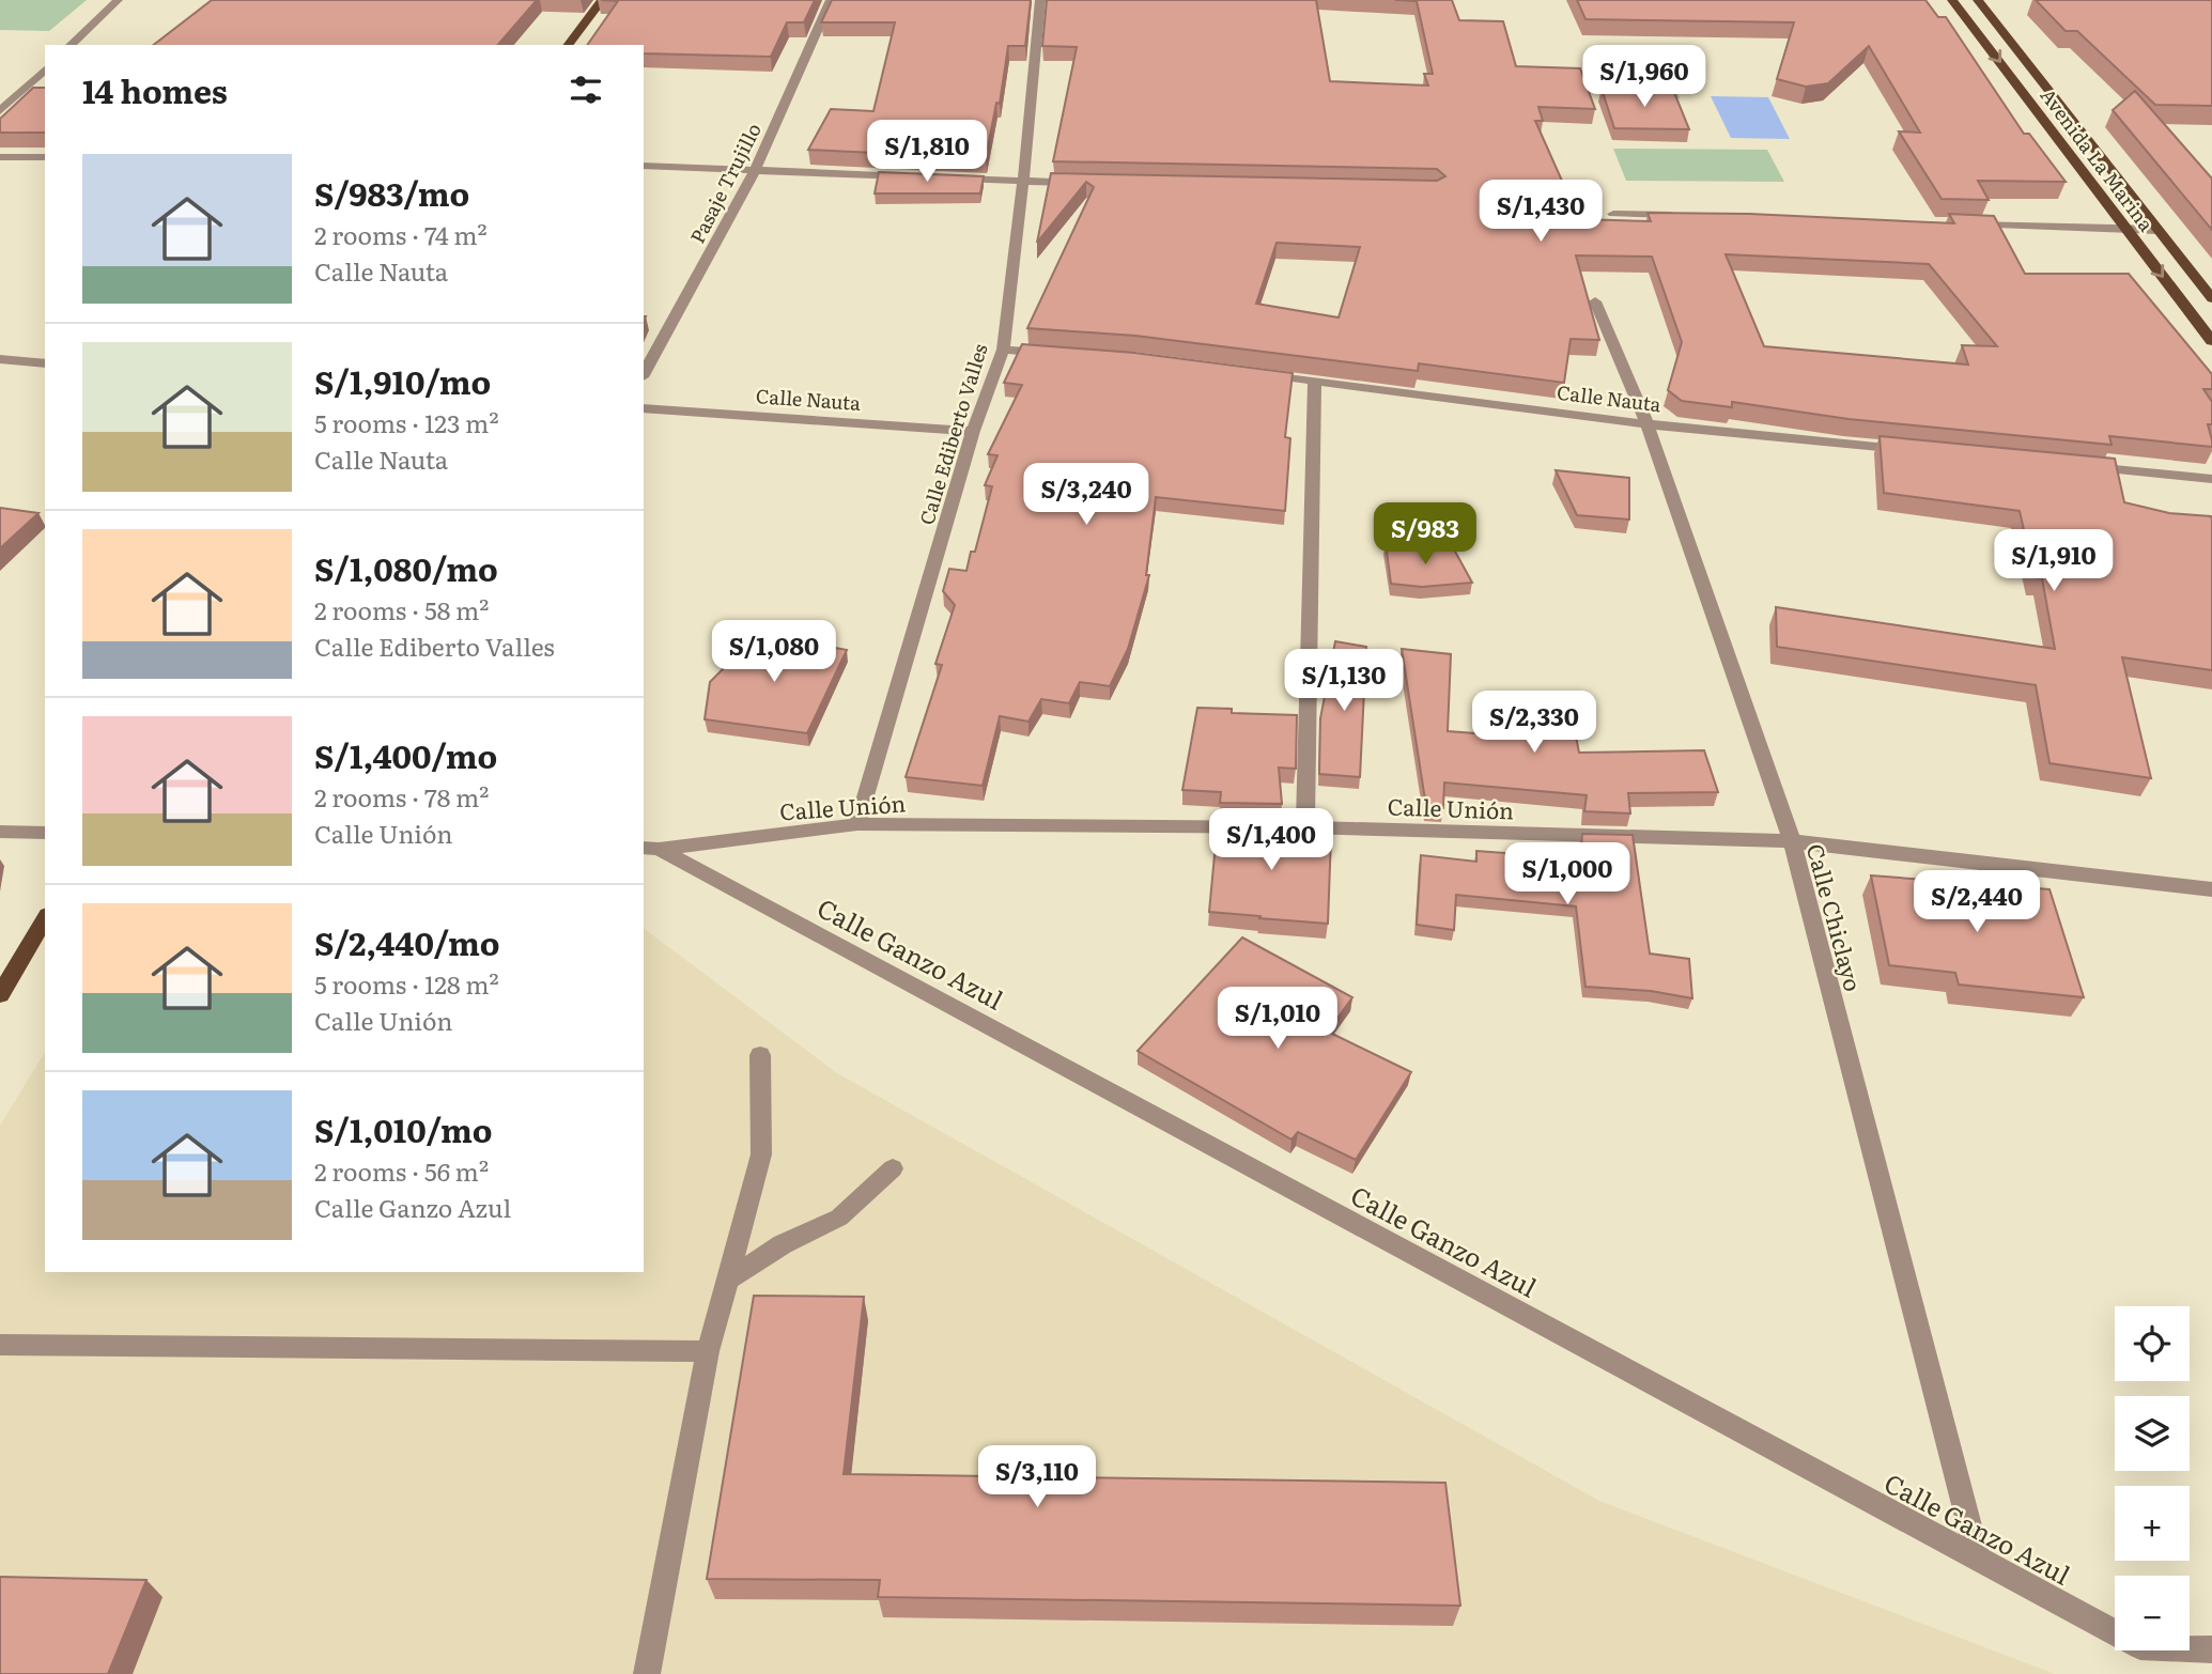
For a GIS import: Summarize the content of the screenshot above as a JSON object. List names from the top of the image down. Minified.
{"streets":{"main road":["Avenida La Marina"],"street":["Pasaje Trujillo","Calle Nauta","Calle Ediberto Valles","Calle Unión","Calle Chiclayo","Calle Ganzo Azul"]},"crossings":[["Calle Nauta","Calle Ediberto Valles"],["Calle Nauta","Calle Chiclayo"],["Calle Ediberto Valles","Calle Unión"],["Calle Unión","Calle Chiclayo"],["Calle Unión","Calle Ganzo Azul"],["Calle Chiclayo","Calle Ganzo Azul"]],"page":{"price":["S/1,960","S/1,810","S/1,430","S/3,240","S/983","S/1,910","S/1,080","S/1,130","S/2,330","S/1,400","S/1,000","S/2,440","S/1,010","S/3,110"],"heading":"14 homes","list":[{"name":"S/983/mo","note":"2 rooms · 74 m² · Calle Nauta"},{"name":"S/1,910/mo","note":"5 rooms · 123 m² · Calle Nauta"},{"name":"S/1,080/mo","note":"2 rooms · 58 m² · Calle Ediberto Valles"},{"name":"S/1,400/mo","note":"2 rooms · 78 m² · Calle Unión"},{"name":"S/2,440/mo","note":"5 rooms · 128 m² · Calle Unión"},{"name":"S/1,010/mo","note":"2 rooms · 56 m² · Calle Ganzo Azul"}],"map_buttons":["+","−"]}}
